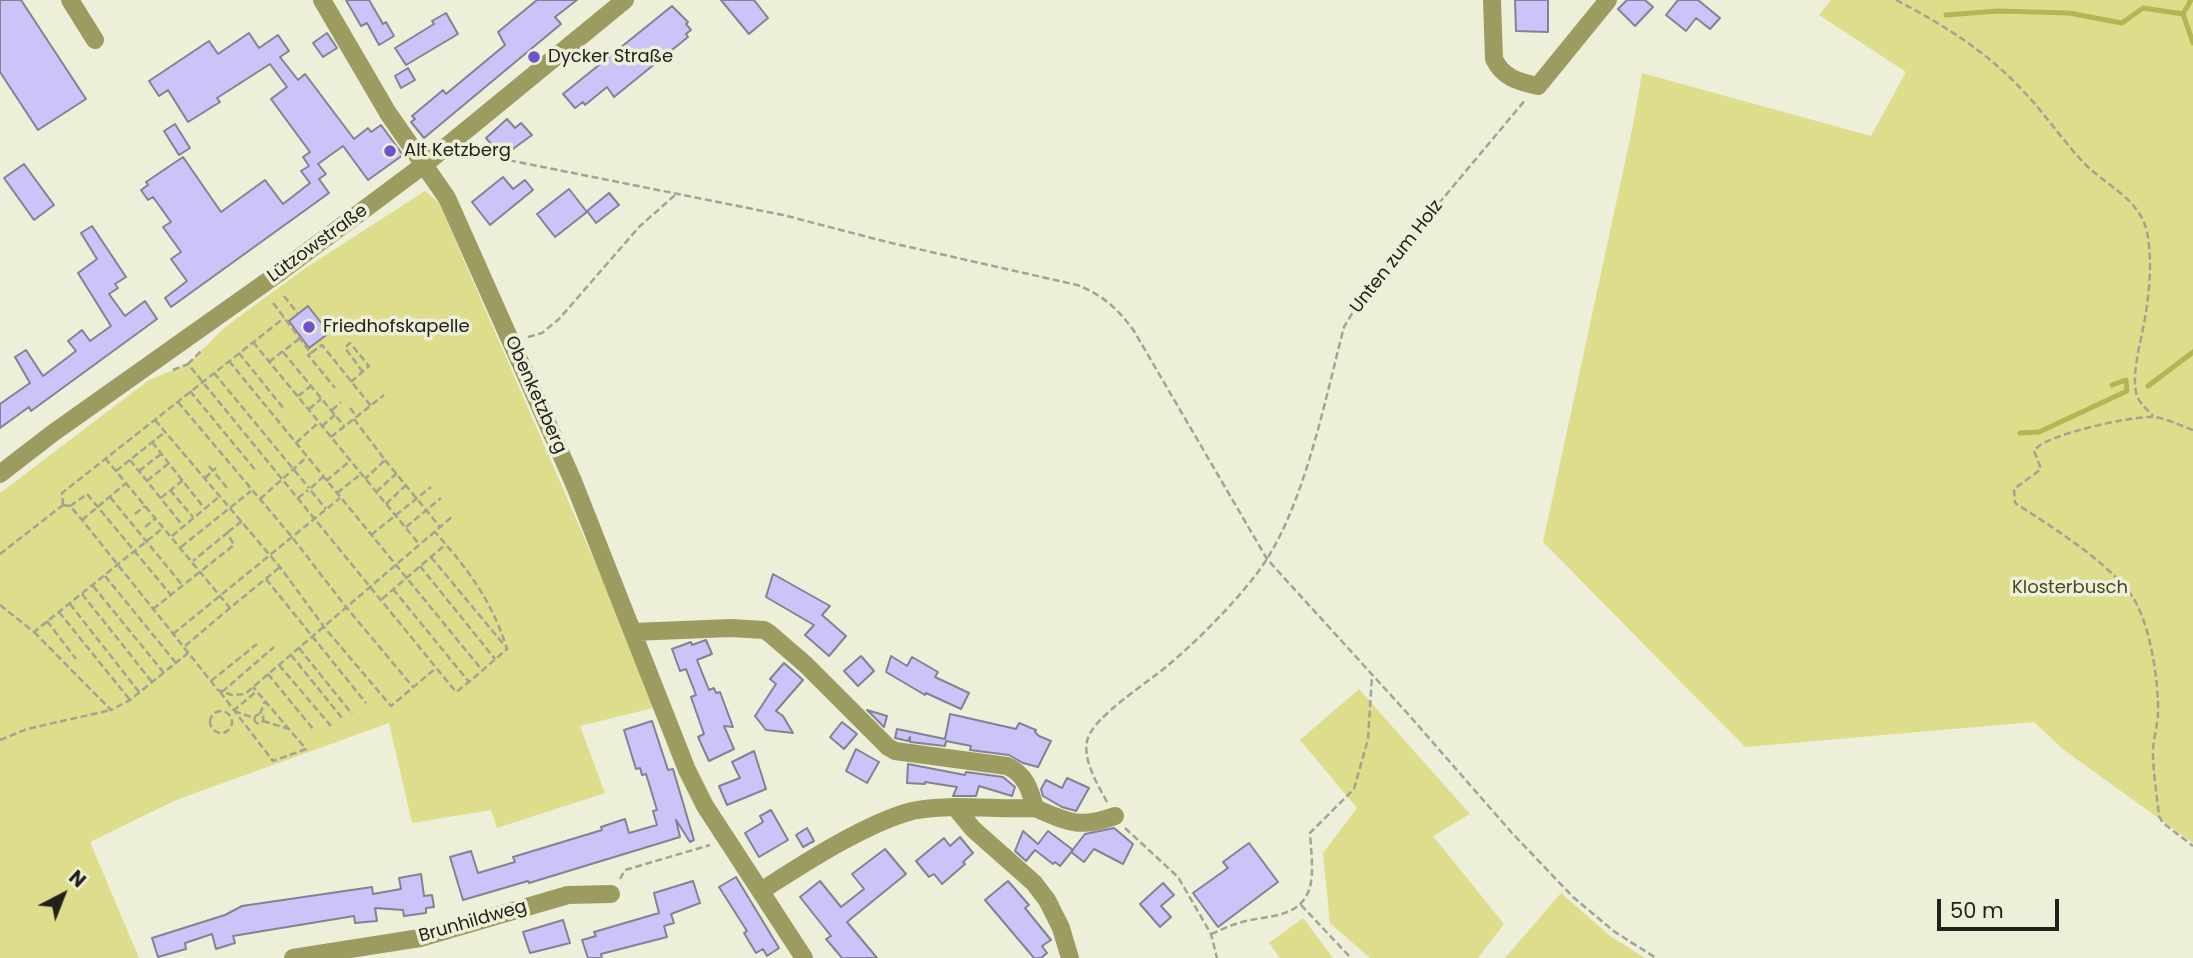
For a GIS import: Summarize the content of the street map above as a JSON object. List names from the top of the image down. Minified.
{"streets":{"street":["Lützowstraße","Obenketzberg","Brunhildweg"],"path":["Unten zum Holz"]},"crossings":[["Lützowstraße","Obenketzberg"]],"parks":["Klosterbusch"],"places":["Dycker Straße","Alt Ketzberg","Friedhofskapelle"],"scale_bar":"50 m","north":"top right"}
